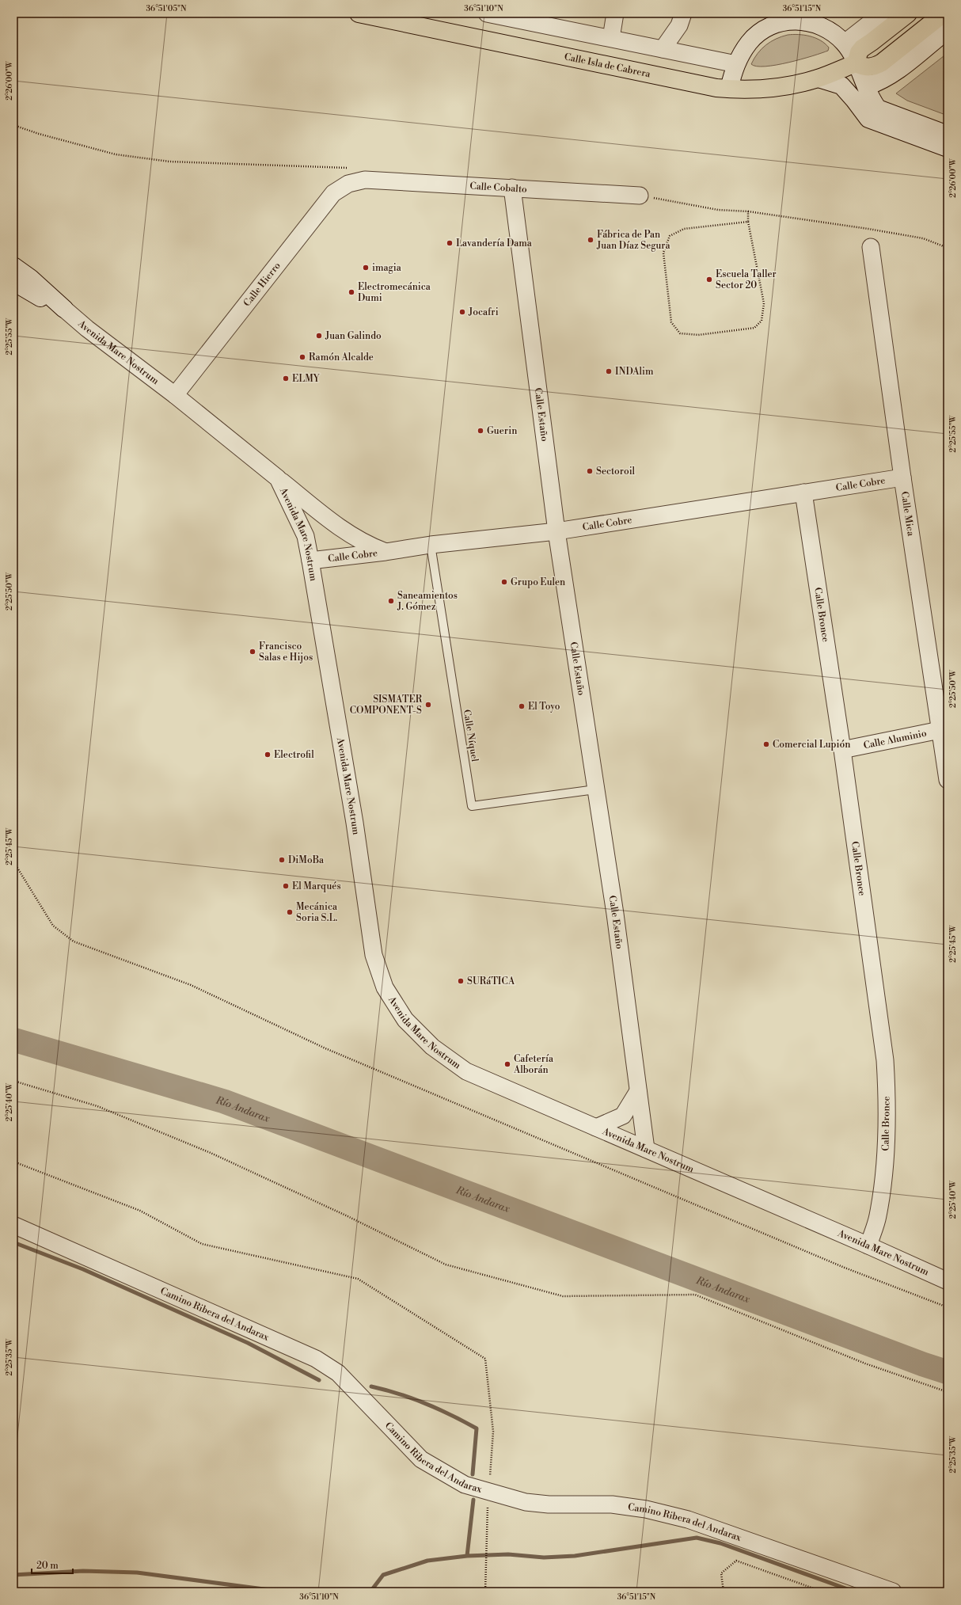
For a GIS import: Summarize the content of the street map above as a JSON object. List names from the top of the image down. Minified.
{"streets":{"main road":["Calle Isla de Cabrera"],"street":["Calle Cobalto","Calle Hierro","Avenida Mare Nostrum","Calle Estaño","Calle Cobre","Calle Mica","Calle Bronce","Calle Aluminio","Camino Ribera del Andarax"],"lane":["Calle Níquel"]},"crossings":[["Calle Cobalto","Calle Hierro"],["Calle Cobalto","Calle Estaño"],["Calle Hierro","Avenida Mare Nostrum"],["Avenida Mare Nostrum","Calle Estaño"],["Avenida Mare Nostrum","Calle Cobre"],["Avenida Mare Nostrum","Calle Bronce"],["Calle Estaño","Calle Cobre"],["Calle Estaño","Calle Níquel"],["Calle Cobre","Calle Mica"],["Calle Cobre","Calle Bronce"],["Calle Cobre","Calle Níquel"],["Calle Mica","Calle Aluminio"],["Calle Bronce","Calle Aluminio"]],"water":["Río Andarax"],"places":["Fábrica de Pan Juan Díaz Segura","Lavandería Dama","imagia","Escuela Taller Sector 20","Electromecánica Dumi","Jocafri","Juan Galindo","Ramón Alcalde","INDAlim","ELMY","Guerin","Sectoroil","Grupo Eulen","Saneamientos J. Gómez","Francisco Salas e Hijos","SISMATER COMPONENT-S","El Toyo","Comercial Lupión","Electrofil","DiMoBa","El Marqués","Mecánica Soria S.L.","SURáTICA","Cafetería Alborán"],"scale_bar":"20 m","coordinates":["36°51'05\"N","36°51'10\"N","36°51'15\"N","2°26'00\"W","2°25'55\"W","2°25'50\"W","2°25'45\"W","2°25'40\"W","2°25'35\"W"]}
